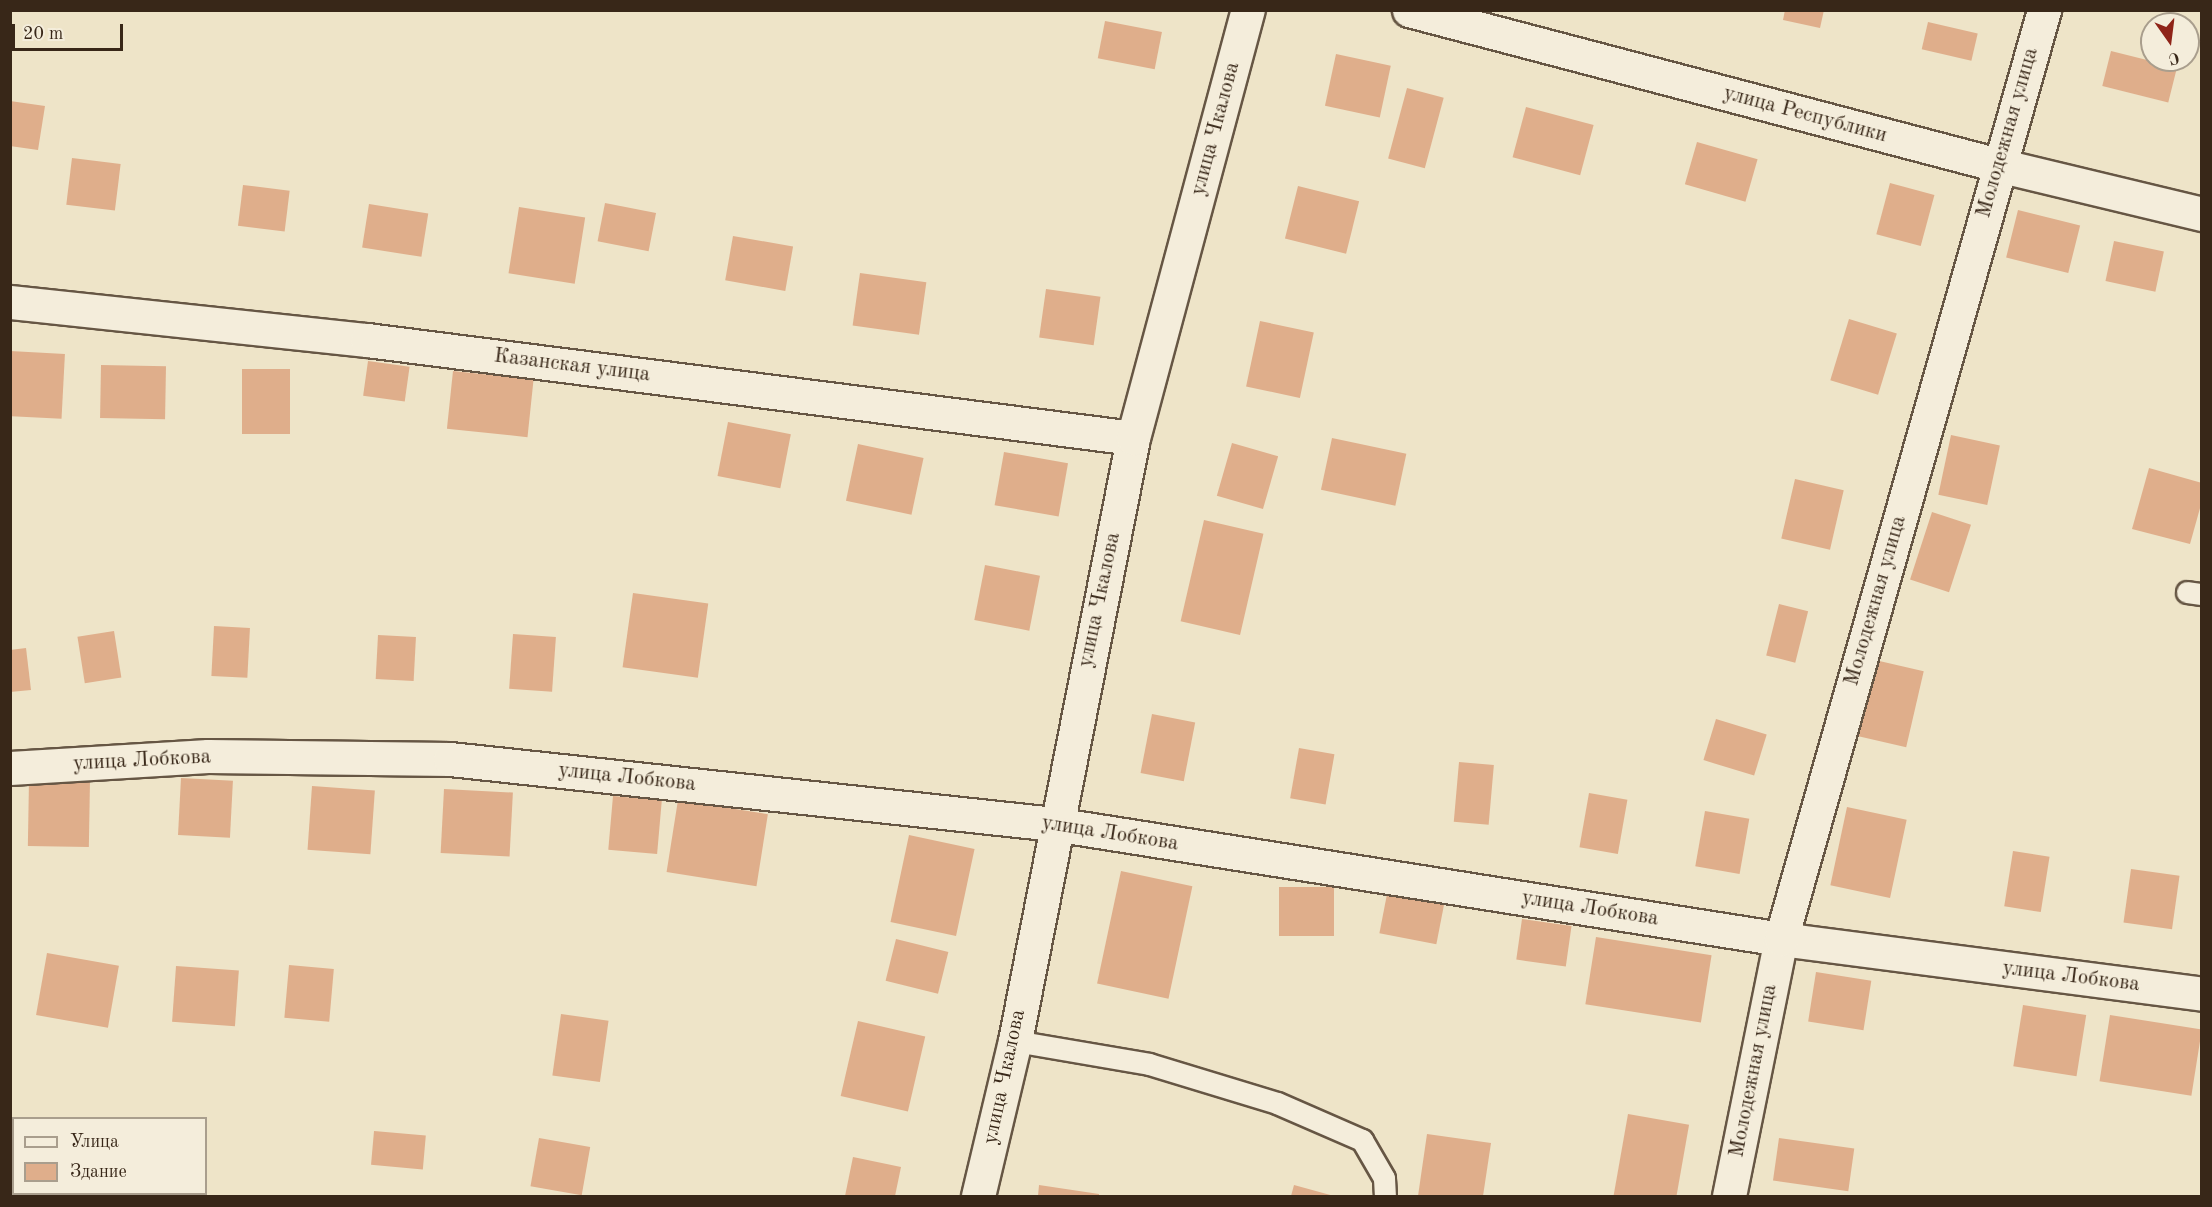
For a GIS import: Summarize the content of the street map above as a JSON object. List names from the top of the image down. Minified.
{"streets":{"street":["улица Республики","улица Чкалова","Молодежная улица","Казанская улица","улица Лобкова"]},"crossings":[["улица Республики","Молодежная улица"],["улица Чкалова","Казанская улица"],["улица Чкалова","улица Лобкова"],["Молодежная улица","улица Лобкова"]],"legend":["Улица","Здание"],"scale_bar":"20 m","north":"bottom"}
